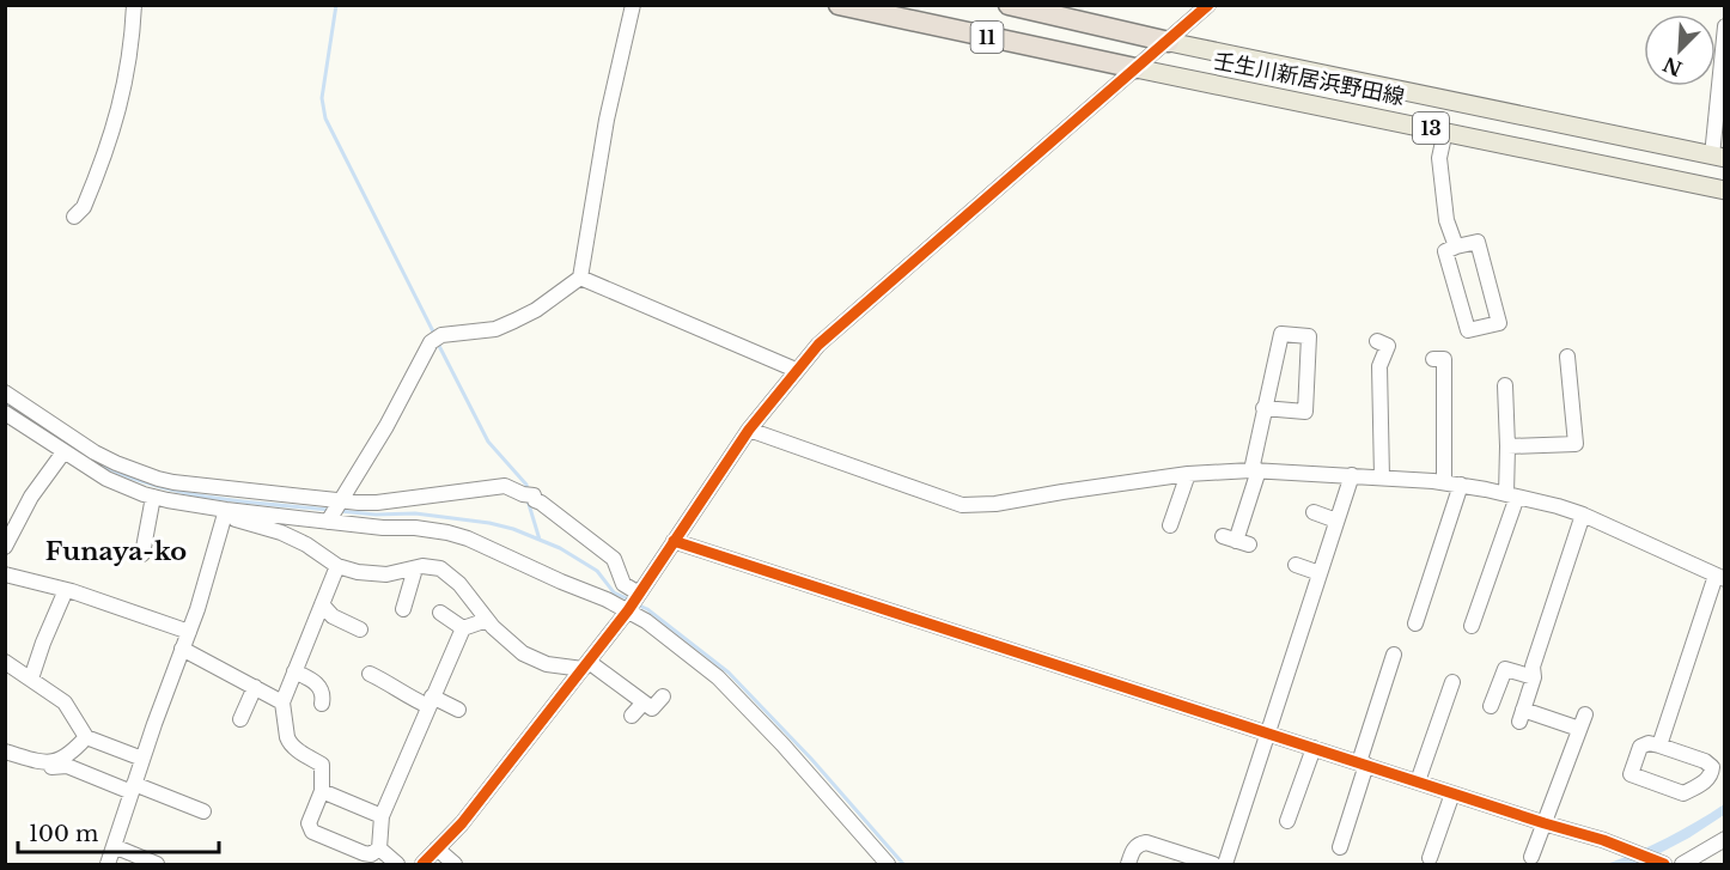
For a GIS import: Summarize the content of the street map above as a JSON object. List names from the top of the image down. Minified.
{"streets":{"highway":["11"],"main road":["壬生川新居浜野田線","13"]},"crossings":[["11","壬生川新居浜野田線"]],"districts":["Funaya-ko"],"scale_bar":"100 m","north":"bottom left"}
